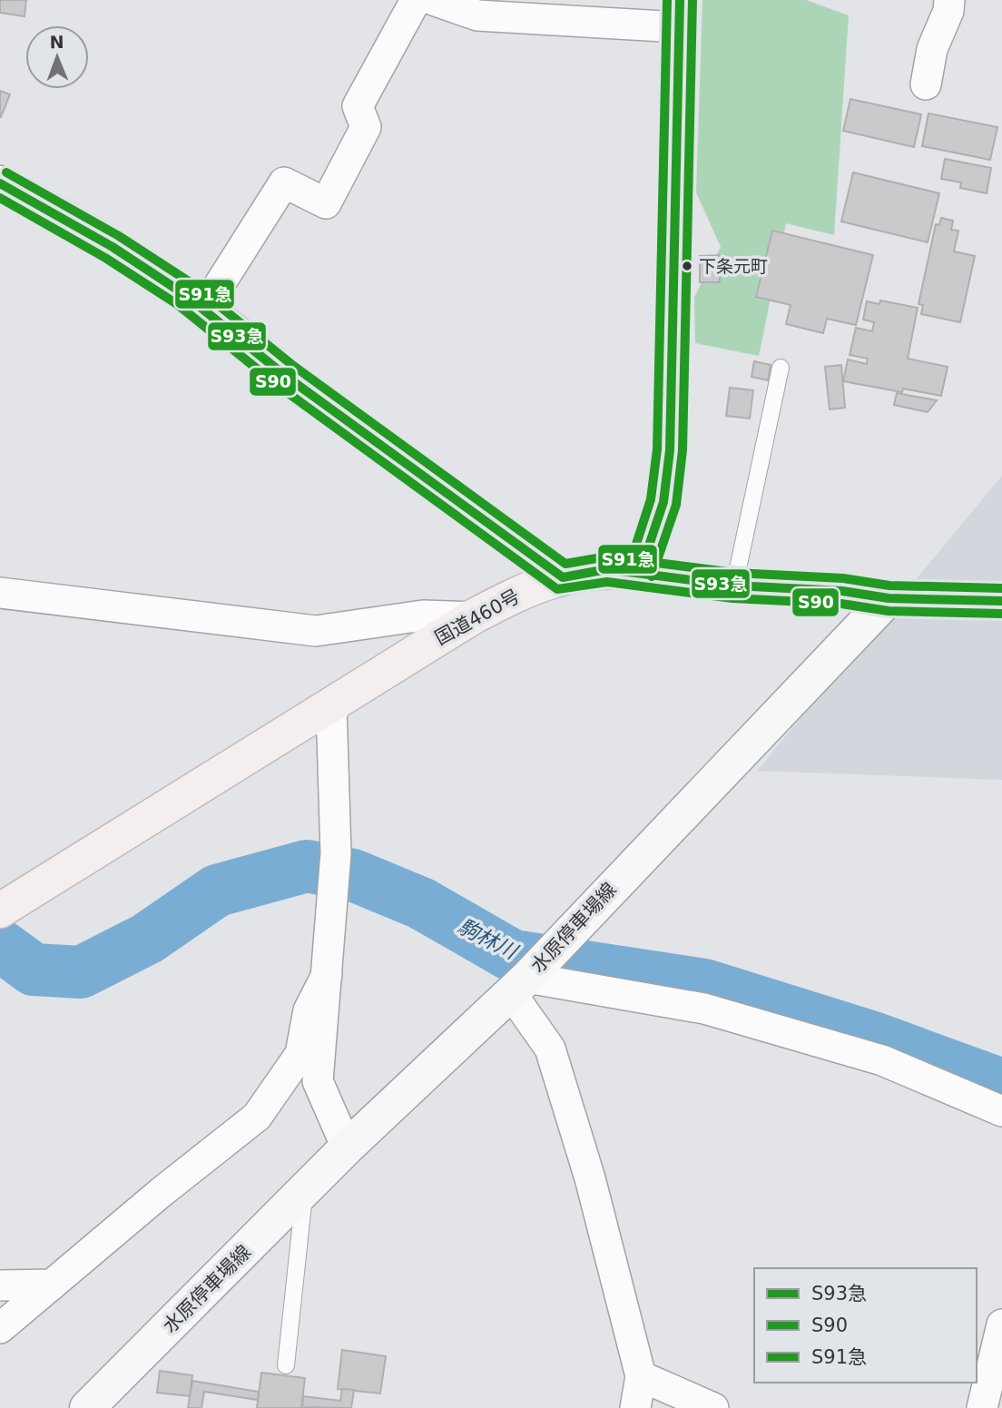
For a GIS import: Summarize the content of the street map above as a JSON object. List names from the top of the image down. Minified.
{"streets":{"highway":["国道460号"],"main road":["水原停車場線"]},"water":["駒林川"],"places":["下条元町"],"lines":["transit line S93急","transit line S90","transit line S91急"],"legend":["S93急","S90","S91急"],"north":"top"}
